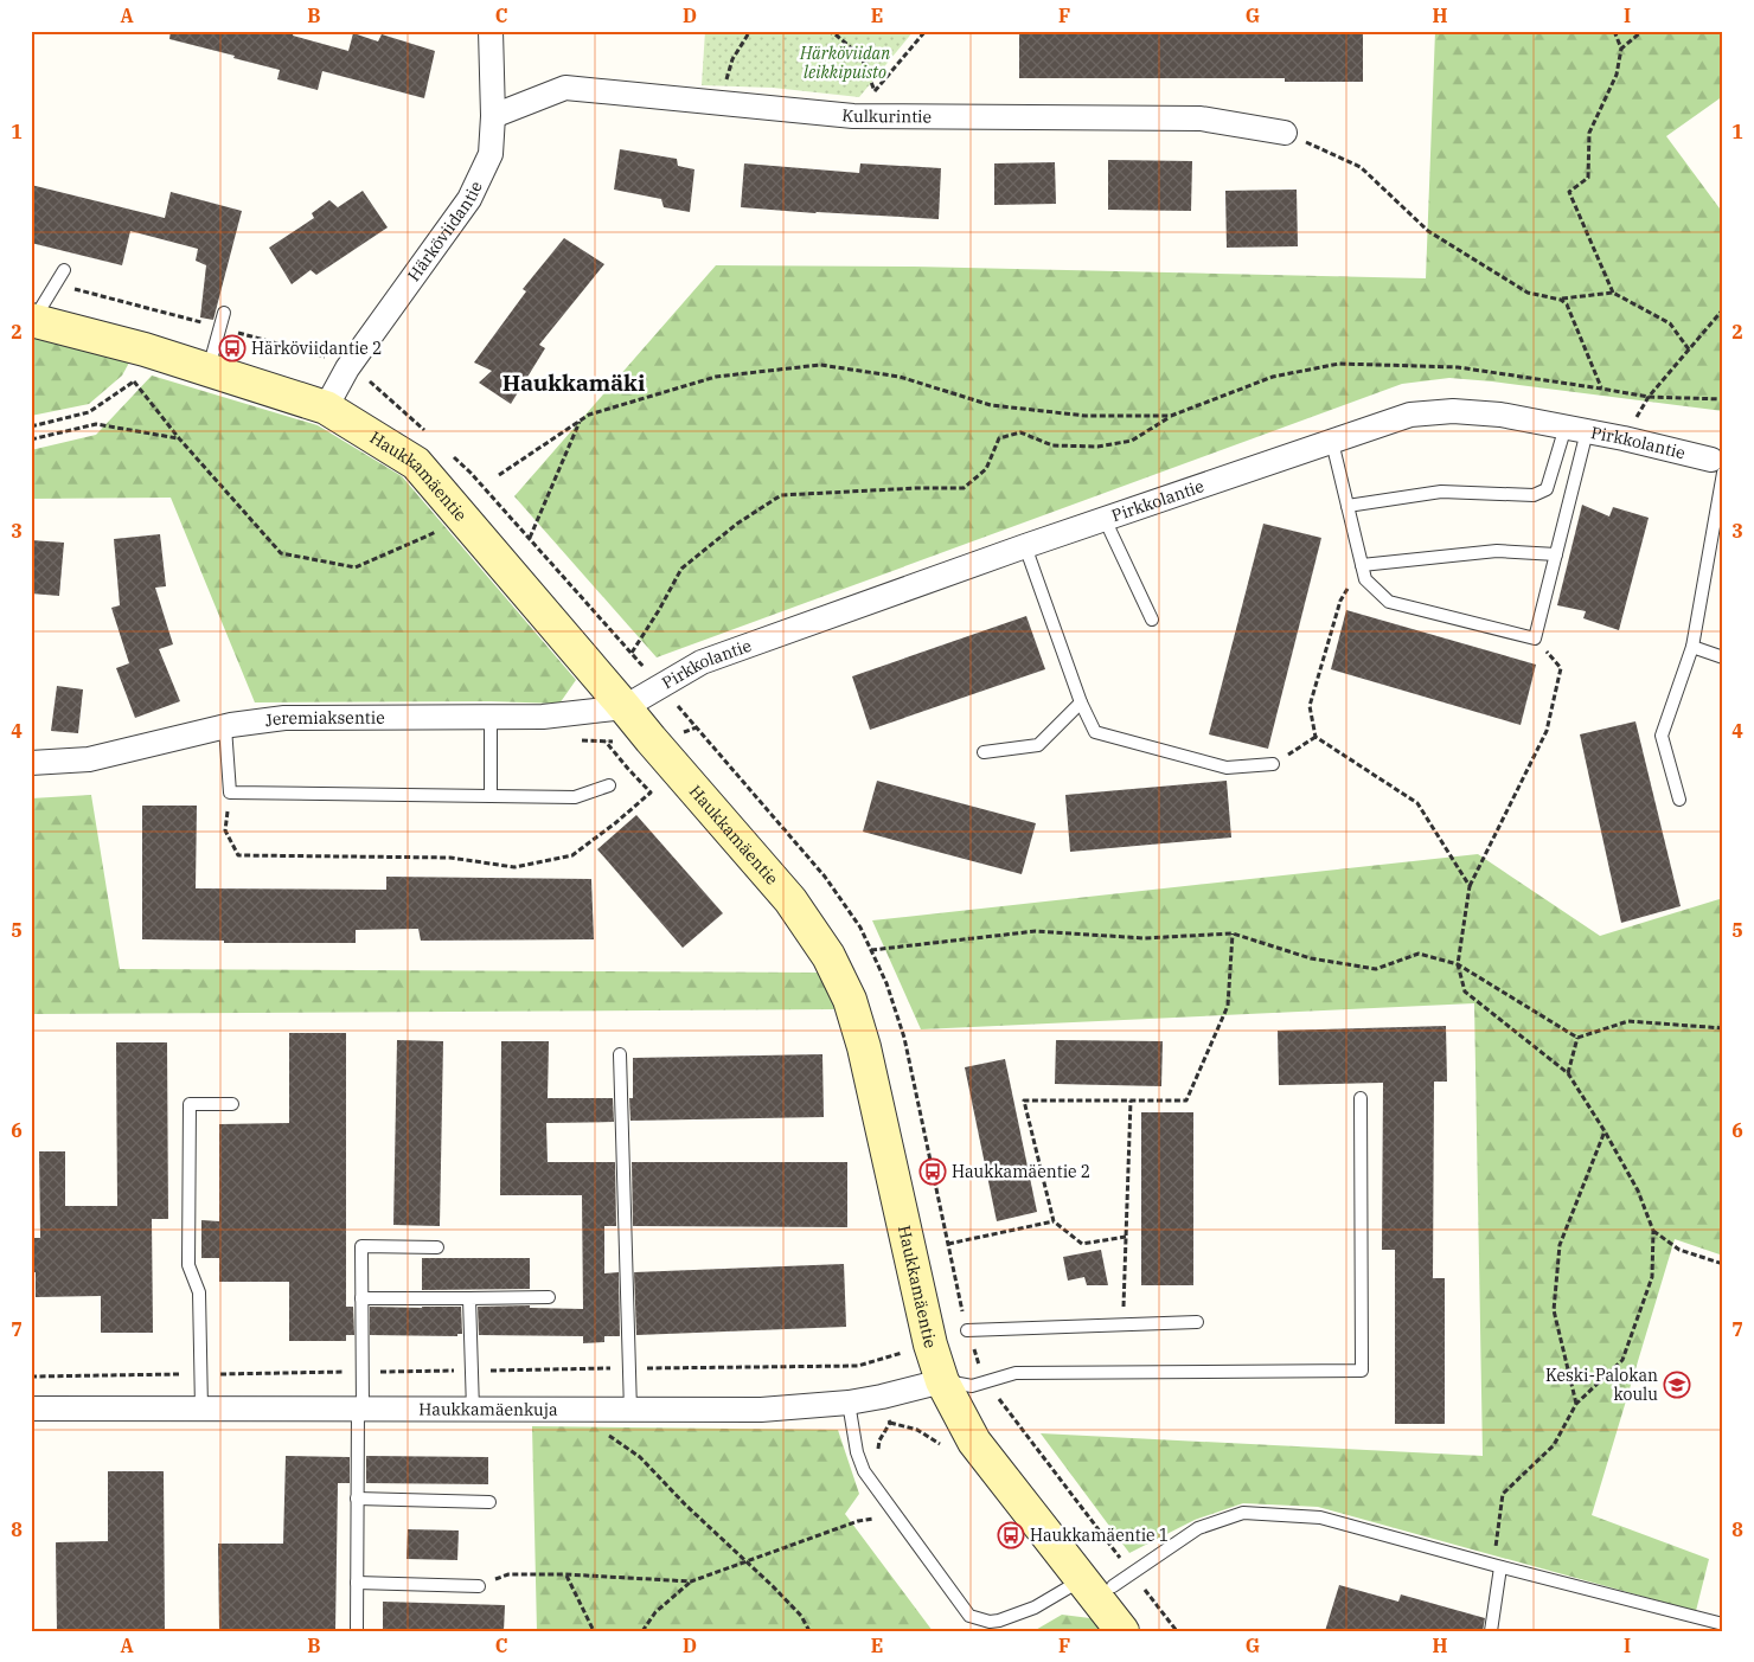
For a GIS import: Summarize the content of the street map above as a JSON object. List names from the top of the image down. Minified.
{"streets":{"street":["Kulkurintie","Härköviidantie","Pirkkolantie","Haukkamäentie","Jeremiaksentie","Haukkamäenkuja"]},"crossings":[["Kulkurintie","Härköviidantie"],["Härköviidantie","Haukkamäentie"],["Pirkkolantie","Haukkamäentie"],["Pirkkolantie","Jeremiaksentie"],["Haukkamäentie","Jeremiaksentie"],["Haukkamäentie","Haukkamäenkuja"]],"districts":["Haukkamäki"],"parks":["Härköviidan leikkipuisto"],"places":{"bus stop":["Härköviidantie 2","Haukkamäentie 2","Haukkamäentie 1"],"school or university":["Keski-Palokan koulu"]},"grid":{"columns":["A","B","C","D","E","F","G","H","I"],"rows":["1","2","3","4","5","6","7","8"]}}
